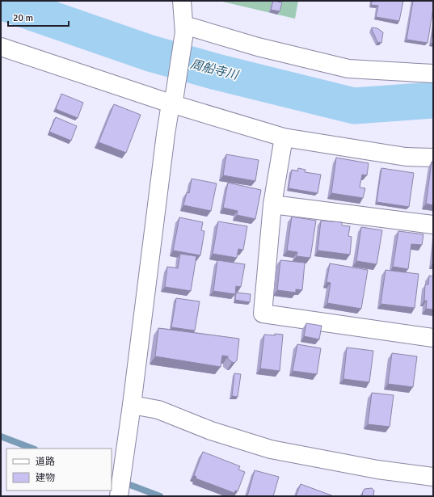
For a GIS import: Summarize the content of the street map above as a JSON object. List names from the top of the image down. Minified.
{"water":["周船寺川"],"legend":["道路","建物"],"scale_bar":"20 m"}
